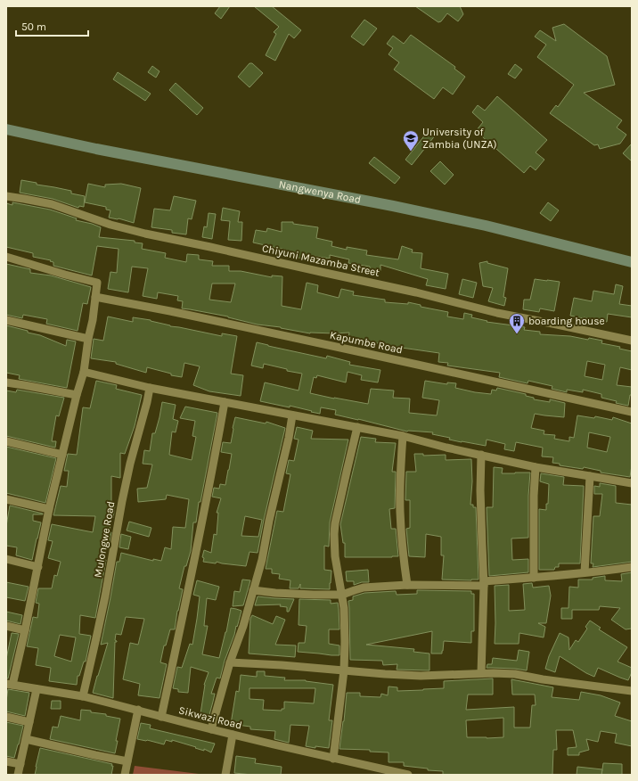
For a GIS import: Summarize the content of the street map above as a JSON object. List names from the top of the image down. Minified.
{"streets":{"main road":["Nangwenya Road"],"street":["Chiyuni Mazamba Street","Kapumbe Road","Mulongwe Road","Sikwazi Road"]},"crossings":[["Mulongwe Road","Sikwazi Road"]],"places":{"school or university":["University of Zambia (UNZA)"],"building":["boarding house"]},"scale_bar":"50 m"}
